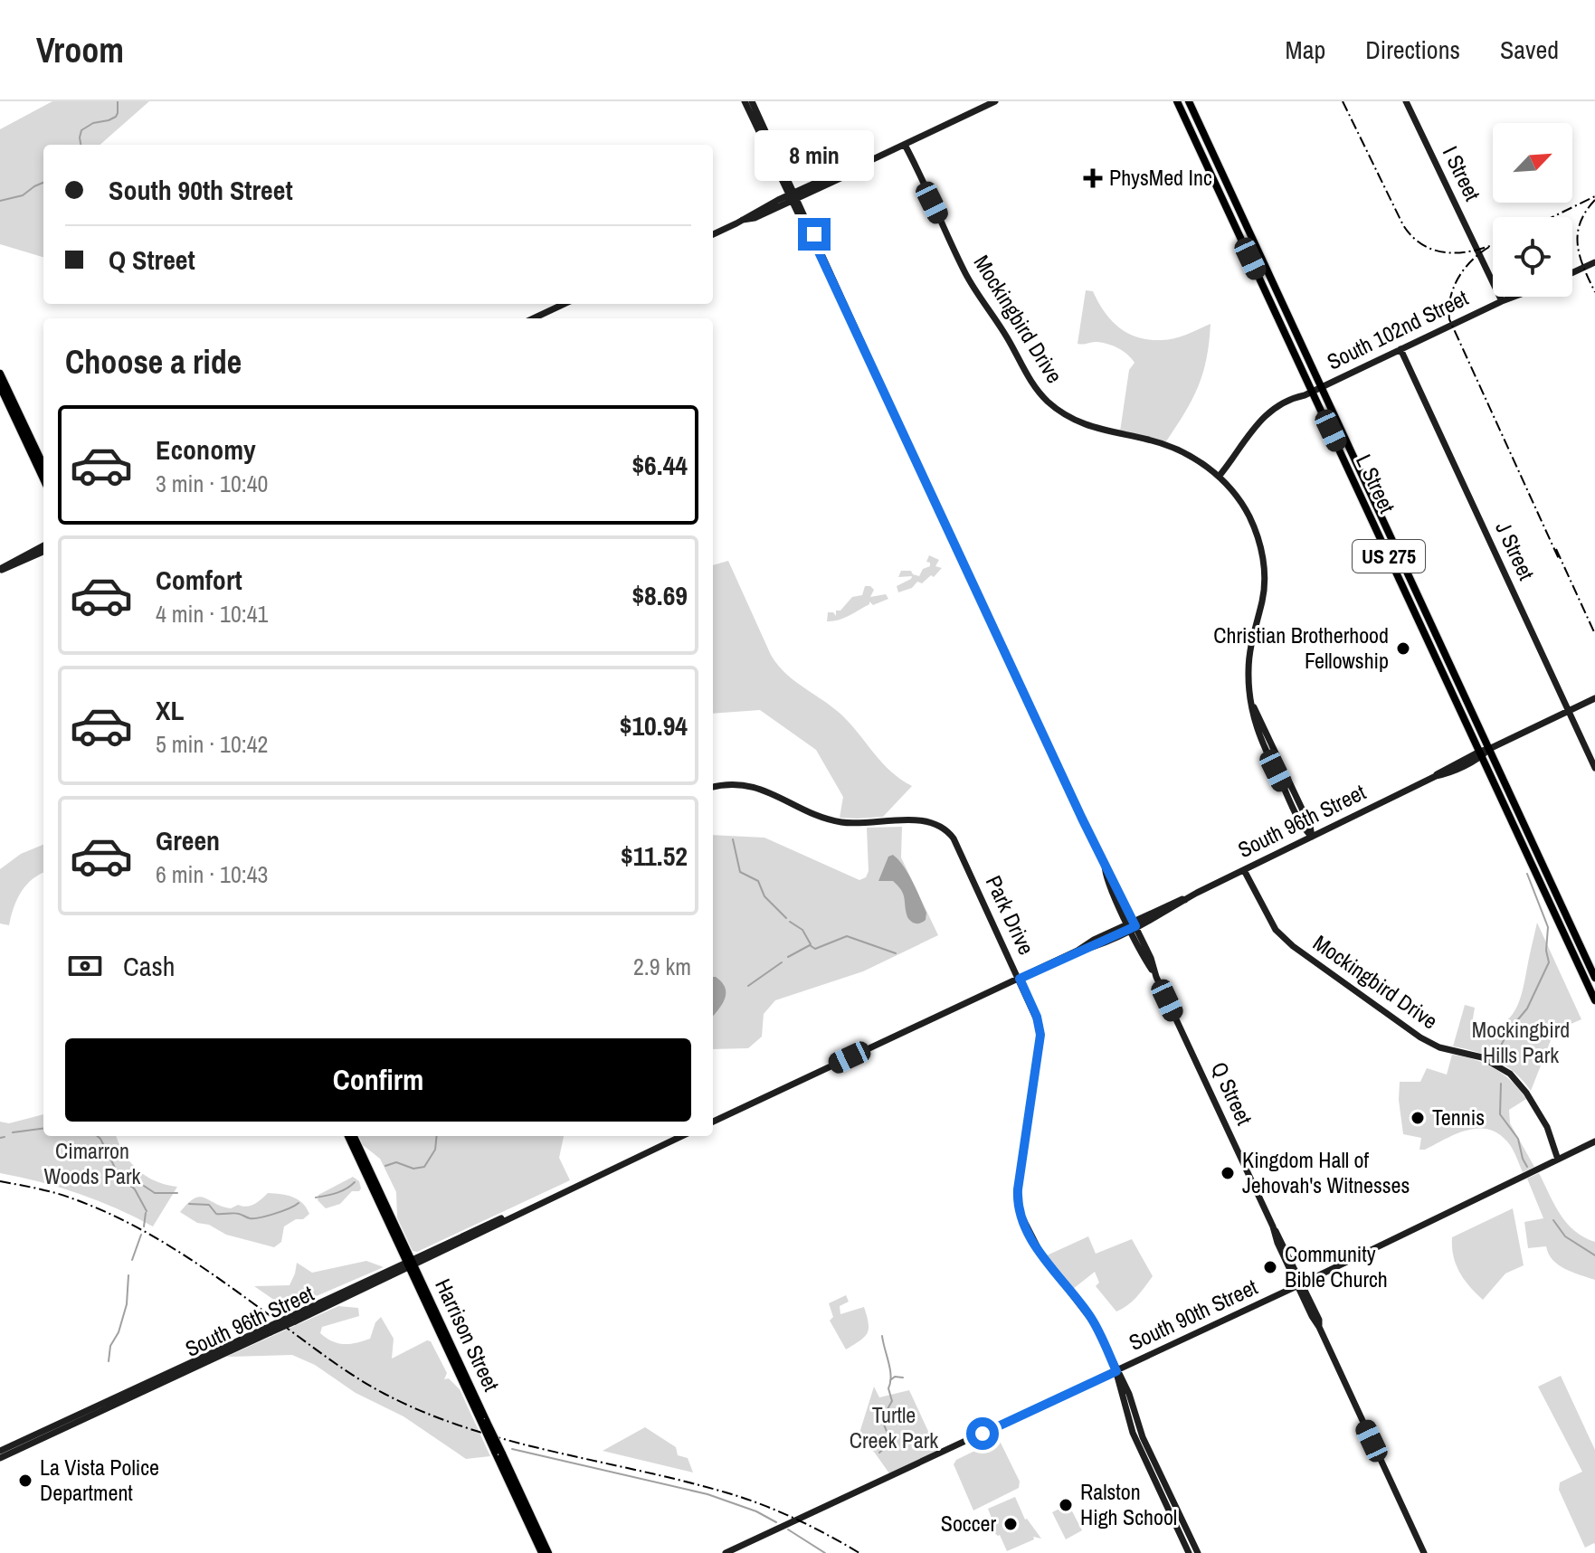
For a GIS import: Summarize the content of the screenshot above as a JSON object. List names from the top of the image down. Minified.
{"streets":{"main road":["L Street","US 275","Harrison Street"],"street":["I Street","Mockingbird Drive","South 102nd Street","J Street","South 96th Street","Park Drive","Q Street","South 90th Street"]},"crossings":[["I Street","South 102nd Street"],["Mockingbird Drive","South 102nd Street"],["Mockingbird Drive","South 96th Street"],["Mockingbird Drive","South 90th Street"],["South 102nd Street","L Street"],["South 102nd Street","J Street"],["L Street","South 96th Street"],["J Street","South 96th Street"],["South 96th Street","Park Drive"],["South 96th Street","Q Street"],["South 96th Street","Harrison Street"],["Park Drive","South 90th Street"],["Q Street","South 90th Street"]],"parks":["Mockingbird Hills Park","Cimarron Woods Park","Turtle Creek Park"],"places":{"health":["PhysMed Inc"],"other":["Christian Brotherhood Fellowship","Tennis","Kingdom Hall of Jehovah's Witnesses","Community Bible Church","La Vista Police Department","Ralston High School","Soccer"]},"north":"top right","page":{"header":"Vroom","nav":["Map","Directions","Saved"],"bubble":"8 min","banner":["South 90th Street","Q Street"],"heading":"Choose a ride","list":[{"name":"Economy","note":"3 min · 10:40","value":"$6.44"},{"name":"Comfort","note":"4 min · 10:41","value":"$8.69"},{"name":"XL","note":"5 min · 10:42","value":"$10.94"},{"name":"Green","note":"6 min · 10:43","value":"$11.52"}],"pay":["Cash","2.9 km"],"buttons":"Confirm"}}
